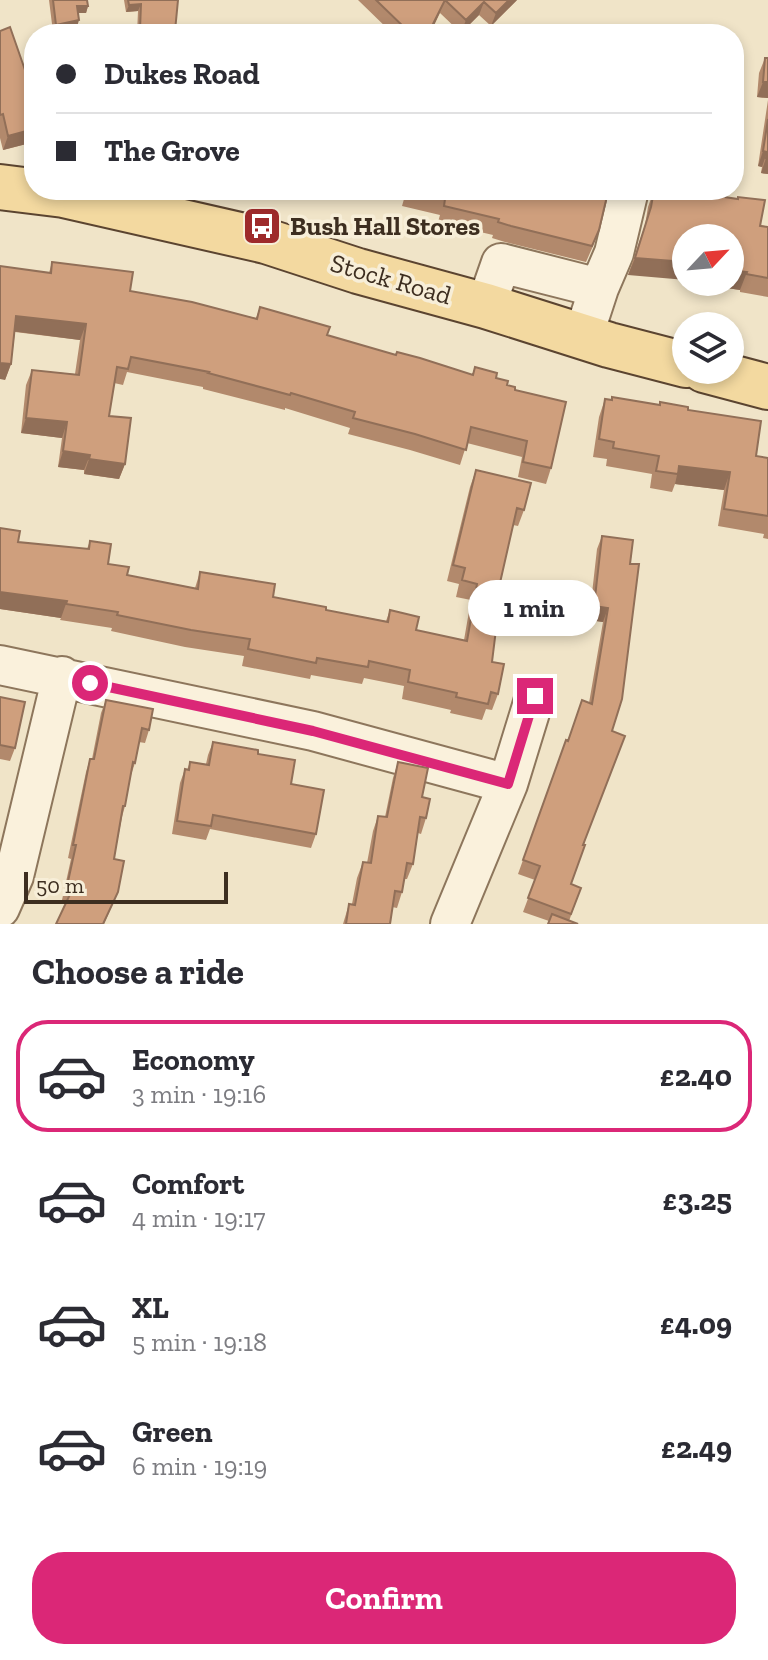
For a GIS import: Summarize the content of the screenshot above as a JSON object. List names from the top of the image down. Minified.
{"streets":{"main road":["Stock Road"]},"places":{"bus stop":["Bush Hall Stores"]},"scale_bar":"50 m","north":"top right","page":{"banner":["Dukes Road","The Grove"],"bubble":"1 min","scale":"50 m","heading":"Choose a ride","list":[{"name":"Economy","note":"3 min · 19:16","value":"£2.40"},{"name":"Comfort","note":"4 min · 19:17","value":"£3.25"},{"name":"XL","note":"5 min · 19:18","value":"£4.09"},{"name":"Green","note":"6 min · 19:19","value":"£2.49"}],"buttons":"Confirm"}}
